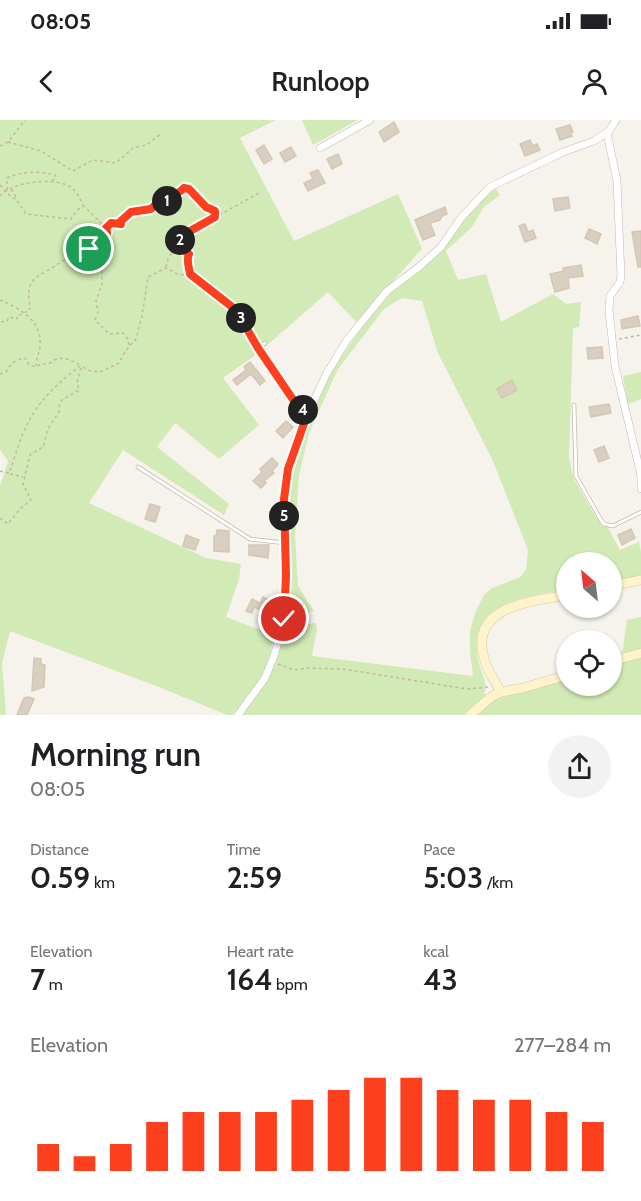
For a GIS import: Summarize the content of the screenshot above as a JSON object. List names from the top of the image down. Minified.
{"north":"top left","page":{"status":"08:05","header":"Runloop","pins":["1","2","3","4","5"],"heading":["Morning run","08:05"],"stats":[["Distance","0.59 km"],["Time","2:59"],["Pace","5:03 /km"],["Elevation","7 m"],["Heart rate","164 bpm"],["kcal","43"]],"chart":["Elevation","277–284 m"]}}
